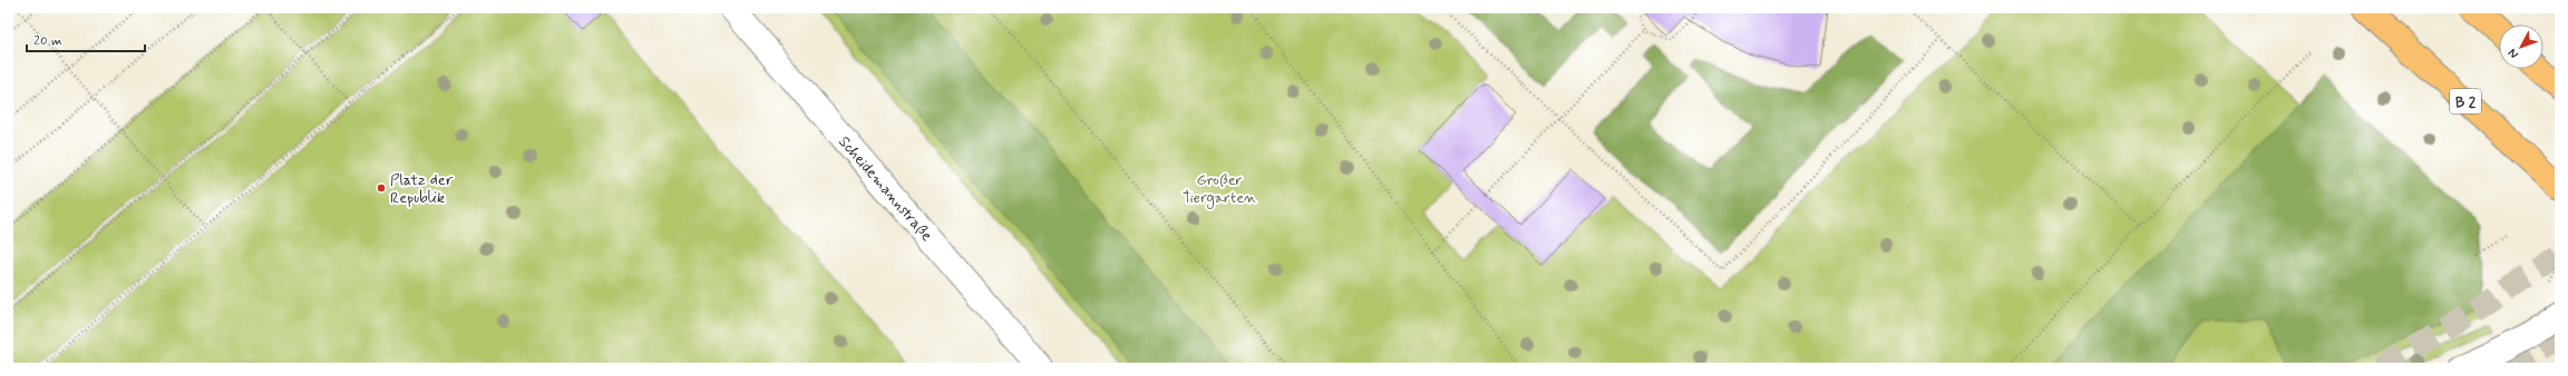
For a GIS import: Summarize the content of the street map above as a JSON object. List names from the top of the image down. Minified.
{"streets":{"main road":["B 2"],"street":["Scheidemannstraße"]},"parks":["Großer Tiergarten"],"places":["Platz der Republik"],"scale_bar":"20 m","north":"bottom left"}
